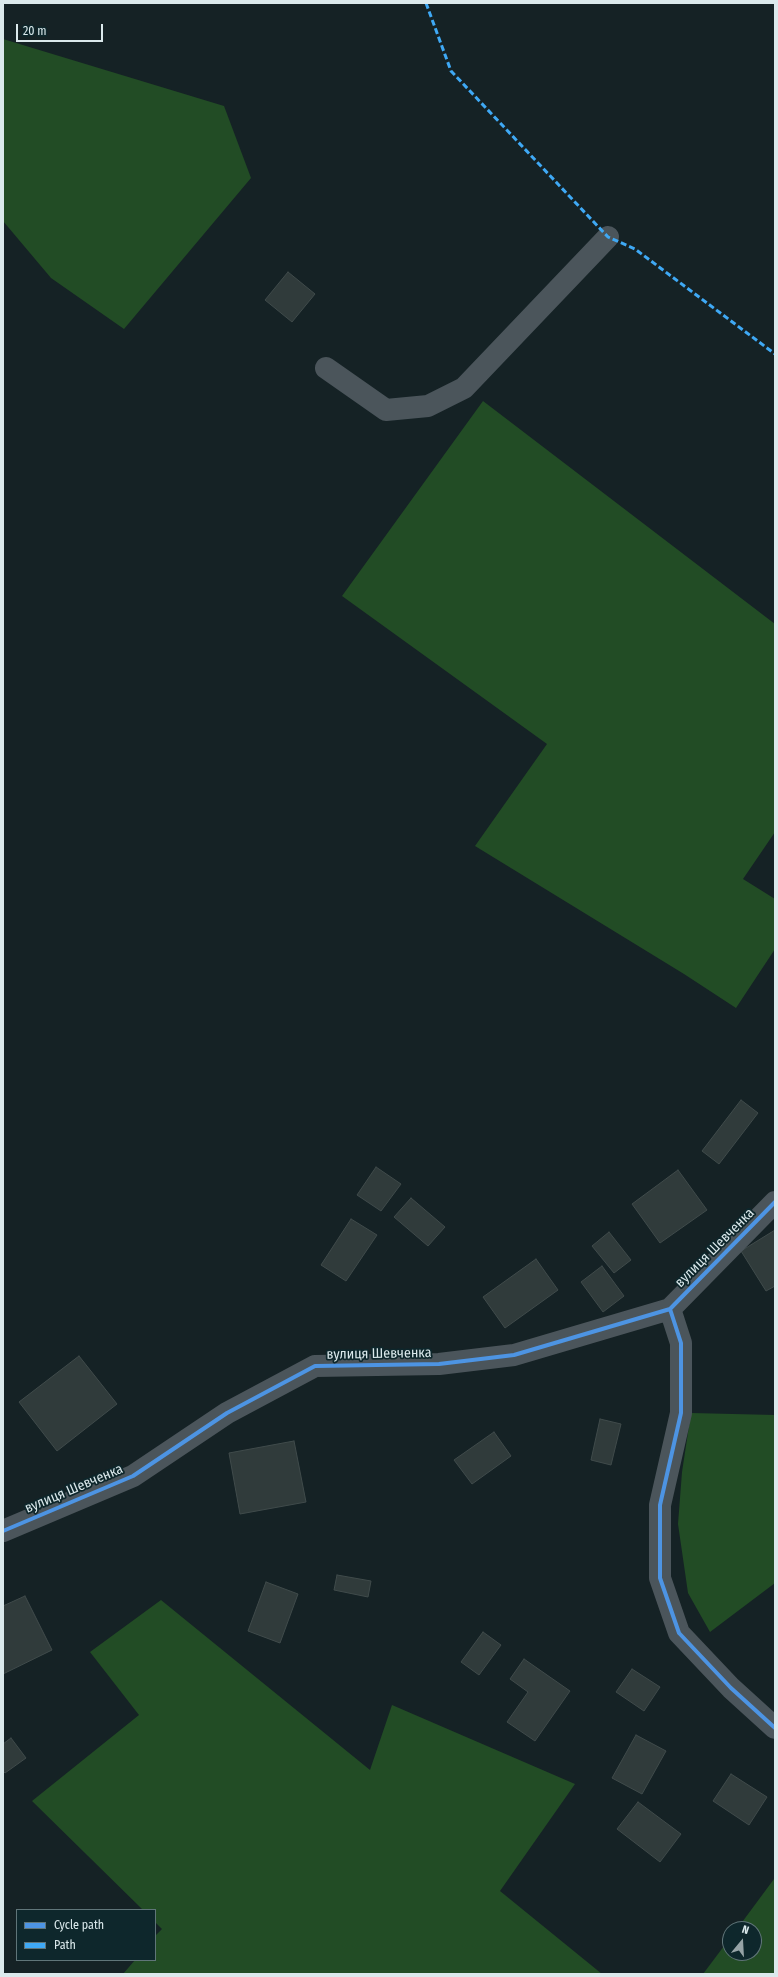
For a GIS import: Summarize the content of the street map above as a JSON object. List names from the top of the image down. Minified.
{"streets":{"street":["вулиця Шевченка"]},"legend":["Cycle path","Path"],"scale_bar":"20 m","north":"top"}
